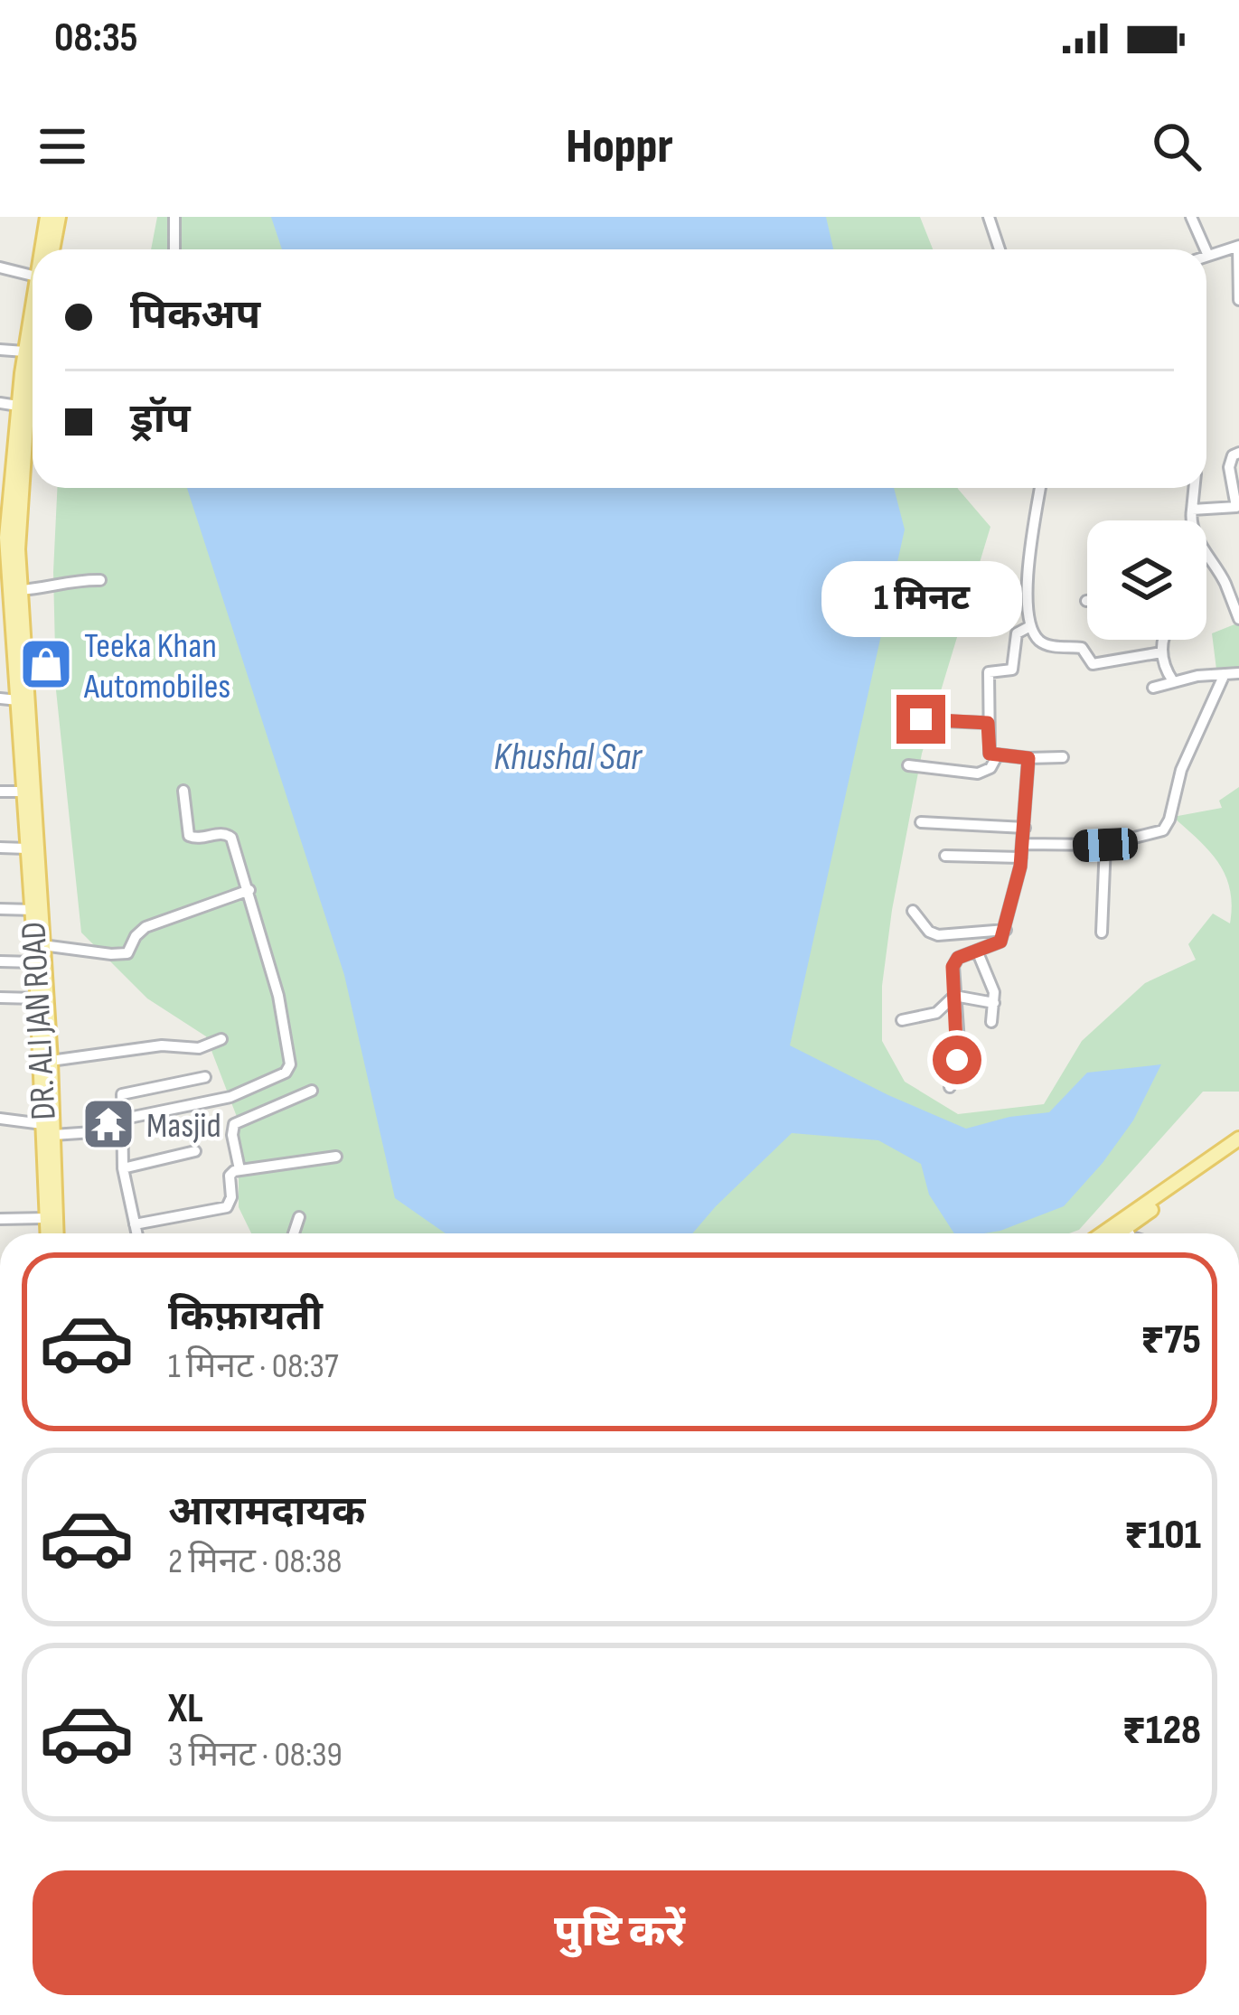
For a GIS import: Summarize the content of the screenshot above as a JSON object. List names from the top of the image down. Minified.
{"streets":{"main road":["DR. ALI JAN ROAD"]},"water":["Khushal Sar"],"places":{"shop":["Teeka Khan Automobiles"],"temple":["Masjid"]},"page":{"status":"08:35","header":"Hoppr","banner":["पिकअप","ड्रॉप"],"bubble":"1 मिनट","list":[{"name":"किफ़ायती","note":"1 मिनट · 08:37","value":"₹75"},{"name":"आरामदायक","note":"2 मिनट · 08:38","value":"₹101"},{"name":"XL","note":"3 मिनट · 08:39","value":"₹128"}],"buttons":"पुष्टि करें"}}
